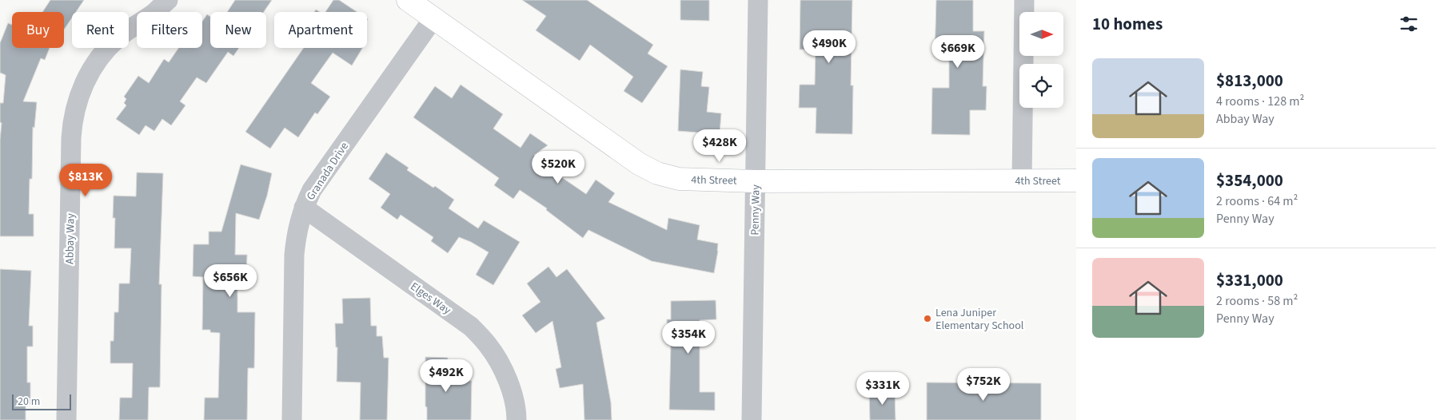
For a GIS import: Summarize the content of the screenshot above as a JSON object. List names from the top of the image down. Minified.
{"streets":{"street":["Granada Drive","4th Street","Penny Way","Abbay Way","Elges Way"]},"crossings":[["Granada Drive","4th Street"],["Granada Drive","Elges Way"],["4th Street","Penny Way"]],"places":["Lena Juniper Elementary School"],"scale_bar":"20 m","north":"right","page":{"heading":"10 homes","chip":["Buy","Rent","Filters","New","Apartment"],"price":["$490K","$669K","$428K","$520K","$813K","$656K","$354K","$492K","$752K","$331K"],"list":[{"name":"$813,000","note":"4 rooms · 128 m² · Abbay Way"},{"name":"$354,000","note":"2 rooms · 64 m² · Penny Way"},{"name":"$331,000","note":"2 rooms · 58 m² · Penny Way"}],"scale":"20 m"}}
